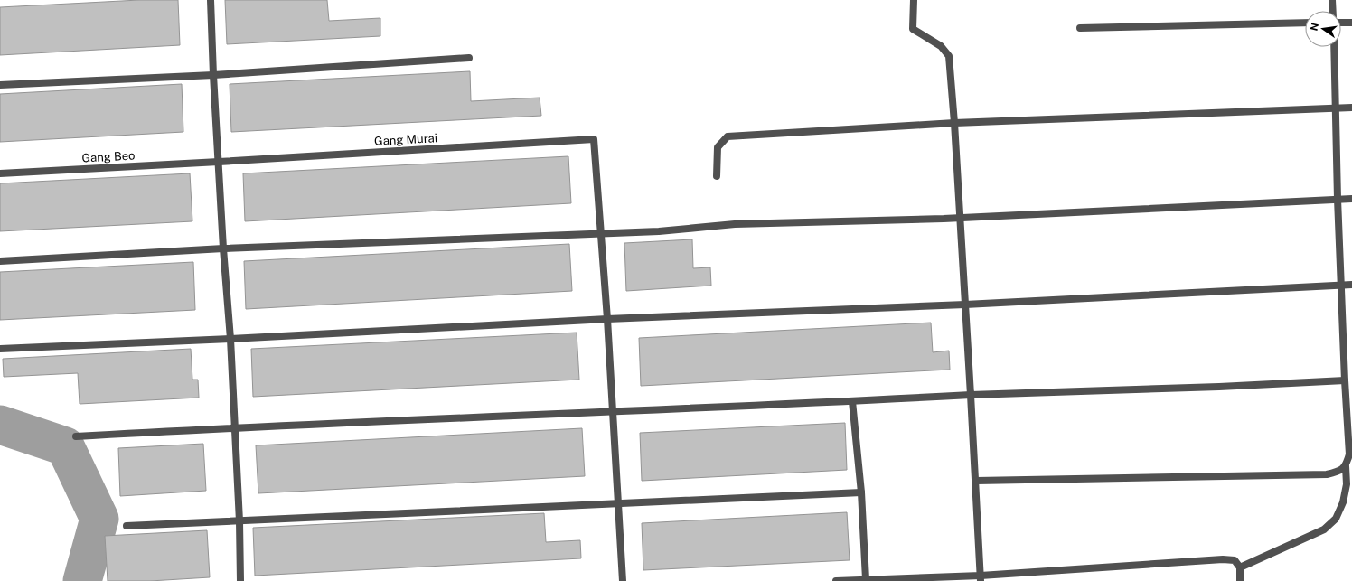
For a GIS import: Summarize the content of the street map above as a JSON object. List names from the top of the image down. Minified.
{"streets":{"street":["Gang Murai","Gang Beo"]},"crossings":[["Gang Murai","Gang Beo"]],"north":"left"}
